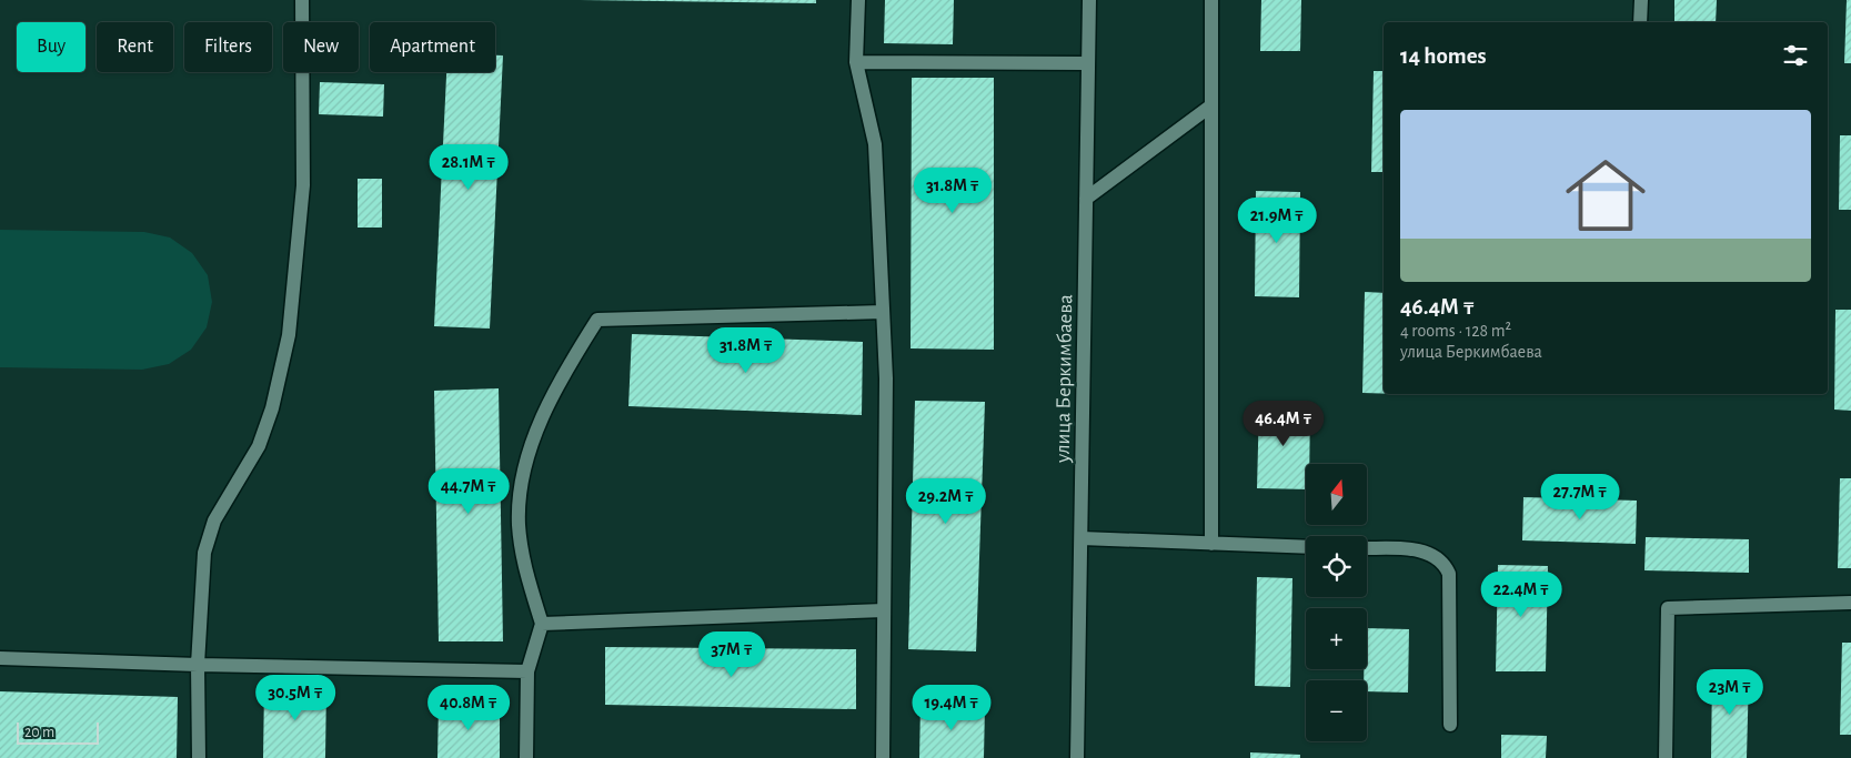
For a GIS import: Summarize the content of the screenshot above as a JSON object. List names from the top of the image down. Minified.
{"streets":{"street":["улица Беркимбаева"]},"scale_bar":"20 m","north":"top","page":{"chip":["Buy","Rent","Filters","New","Apartment"],"heading":"14 homes","list":[{"name":"46.4M ₸","note":"4 rooms · 128 m² · улица Беркимбаева"}],"price":["28.1M ₸","31.8M ₸","21.9M ₸","31.8M ₸","46.4M ₸","44.7M ₸","27.7M ₸","29.2M ₸","22.4M ₸","37M ₸","23M ₸","30.5M ₸","40.8M ₸","19.4M ₸"],"map_buttons":["+","−"],"scale":"20 m"}}
